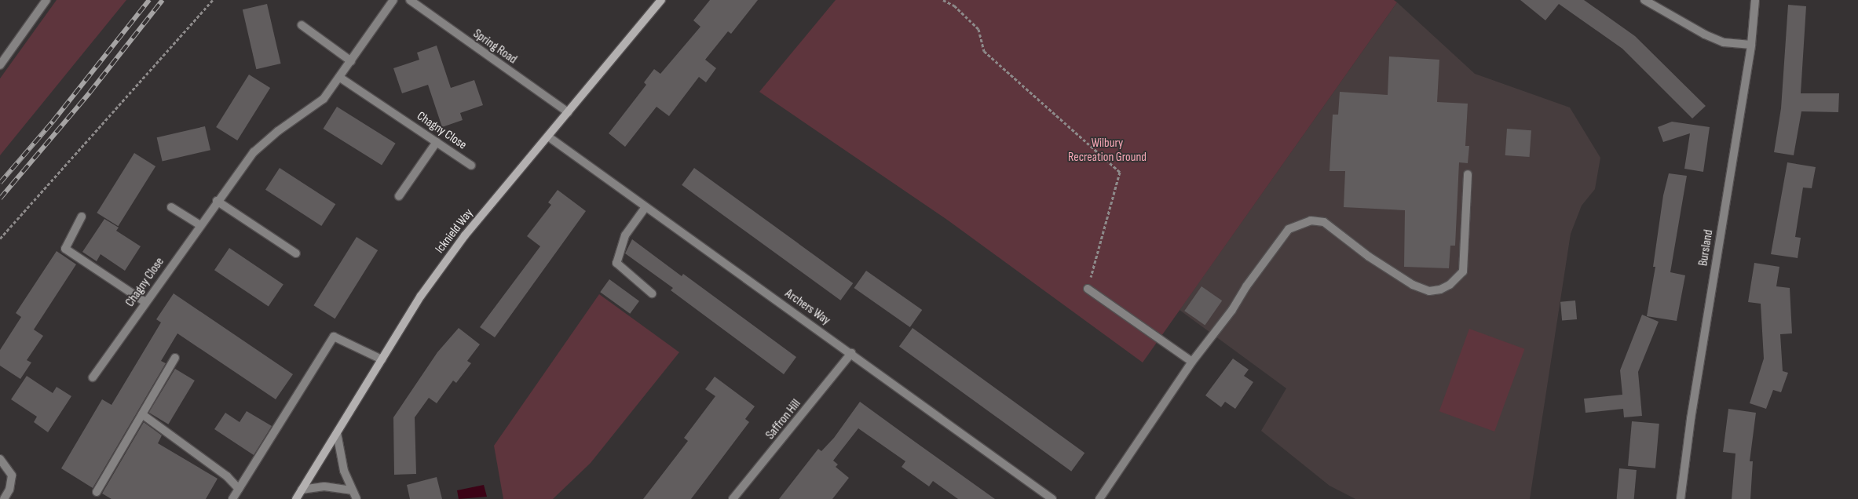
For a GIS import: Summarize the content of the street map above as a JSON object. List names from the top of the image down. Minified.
{"streets":{"street":["Spring Road","Chagny Close","Icknield Way","Bursland","Archers Way","Saffron Hill"]},"crossings":[["Spring Road","Icknield Way"],["Icknield Way","Archers Way"],["Archers Way","Saffron Hill"]],"parks":["Wilbury Recreation Ground"]}
